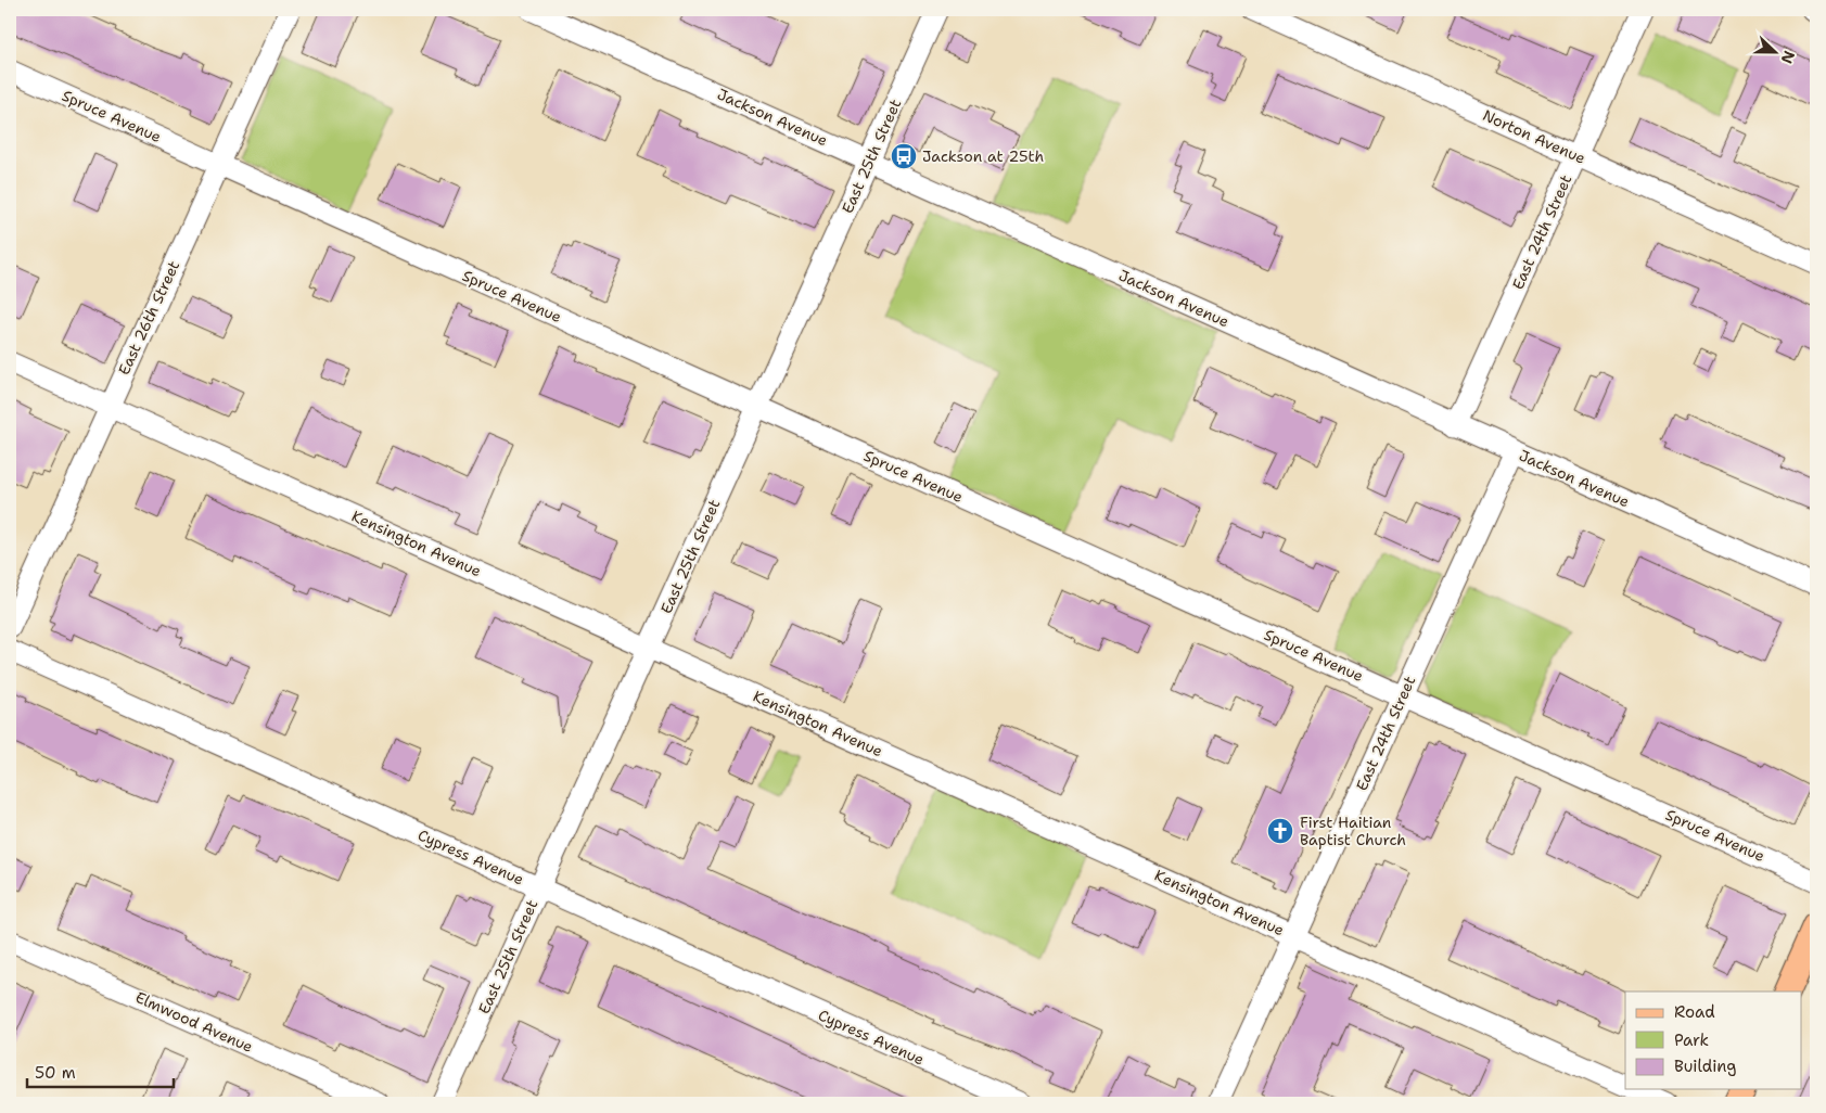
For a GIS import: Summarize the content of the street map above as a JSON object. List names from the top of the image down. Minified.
{"streets":{"street":["Spruce Avenue","Jackson Avenue","Norton Avenue","East 25th Street","East 24th Street","East 26th Street","Kensington Avenue","Cypress Avenue","Elmwood Avenue"]},"crossings":[["Spruce Avenue","East 25th Street"],["Spruce Avenue","East 24th Street"],["Spruce Avenue","East 26th Street"],["Jackson Avenue","East 25th Street"],["Jackson Avenue","East 24th Street"],["Norton Avenue","East 24th Street"],["East 25th Street","Kensington Avenue"],["East 25th Street","Cypress Avenue"],["East 24th Street","Kensington Avenue"],["East 26th Street","Kensington Avenue"]],"places":{"bus stop":["Jackson at 25th"],"church":["First Haitian Baptist Church"]},"legend":["Road","Park","Building"],"scale_bar":"50 m","north":"right"}
